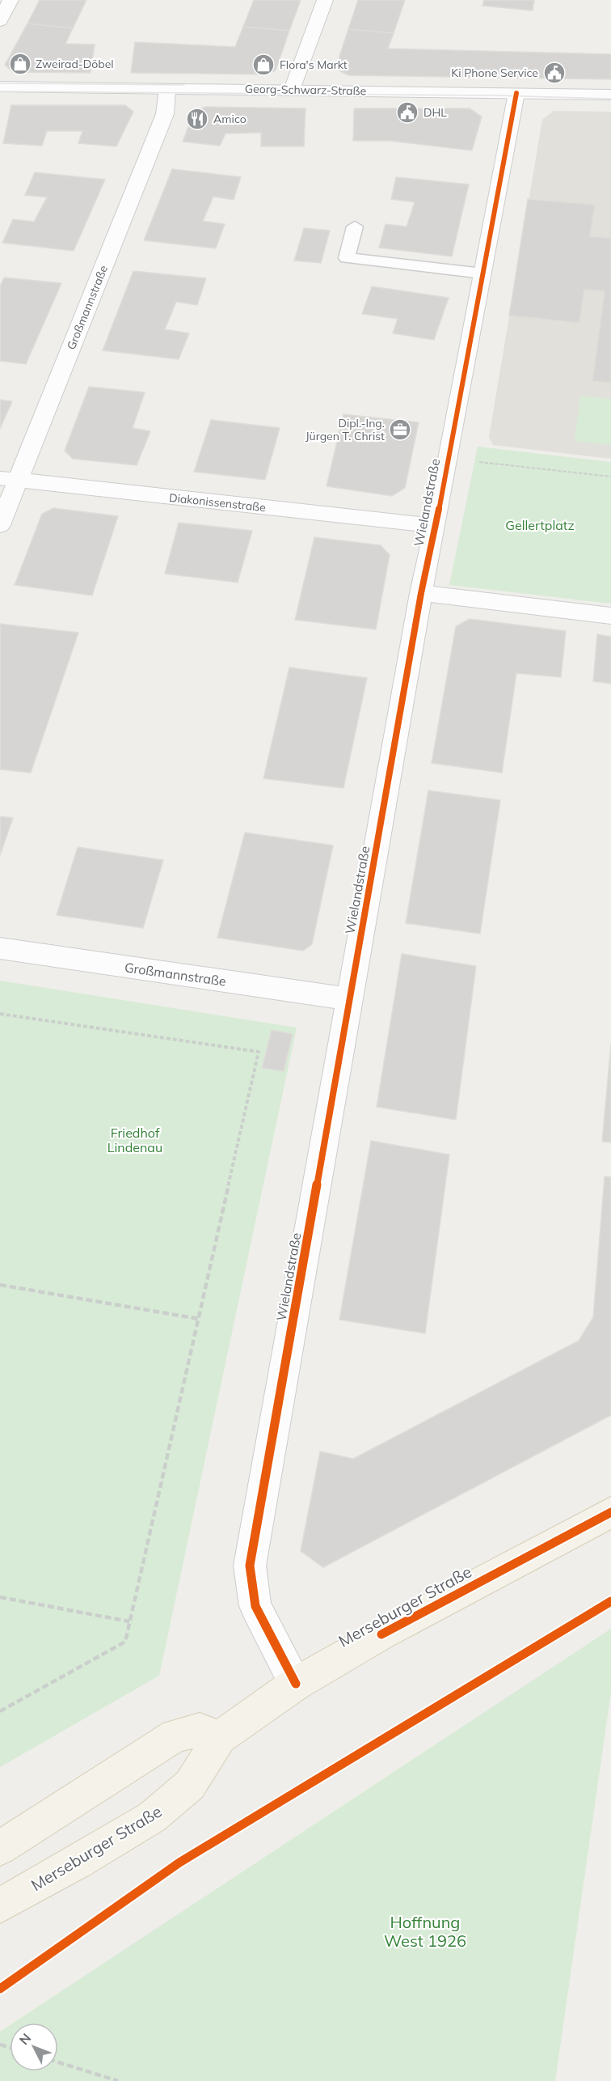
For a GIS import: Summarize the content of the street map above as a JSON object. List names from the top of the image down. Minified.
{"streets":{"main road":["Merseburger Straße"],"street":["Georg-Schwarz-Straße","Großmannstraße","Diakonissenstraße","Wielandstraße"]},"crossings":[["Georg-Schwarz-Straße","Großmannstraße"],["Georg-Schwarz-Straße","Wielandstraße"],["Großmannstraße","Diakonissenstraße"],["Großmannstraße","Wielandstraße"],["Diakonissenstraße","Wielandstraße"],["Wielandstraße","Merseburger Straße"]],"parks":["Gellertplatz","Friedhof Lindenau","Hoffnung West 1926"],"places":{"shop":["Zweirad-Döbel","Flora's Markt"],"public building":["Ki Phone Service","DHL"],"restaurant":["Amico"],"office":["Dipl.-Ing. Jürgen T. Christ"]},"north":"top left"}
